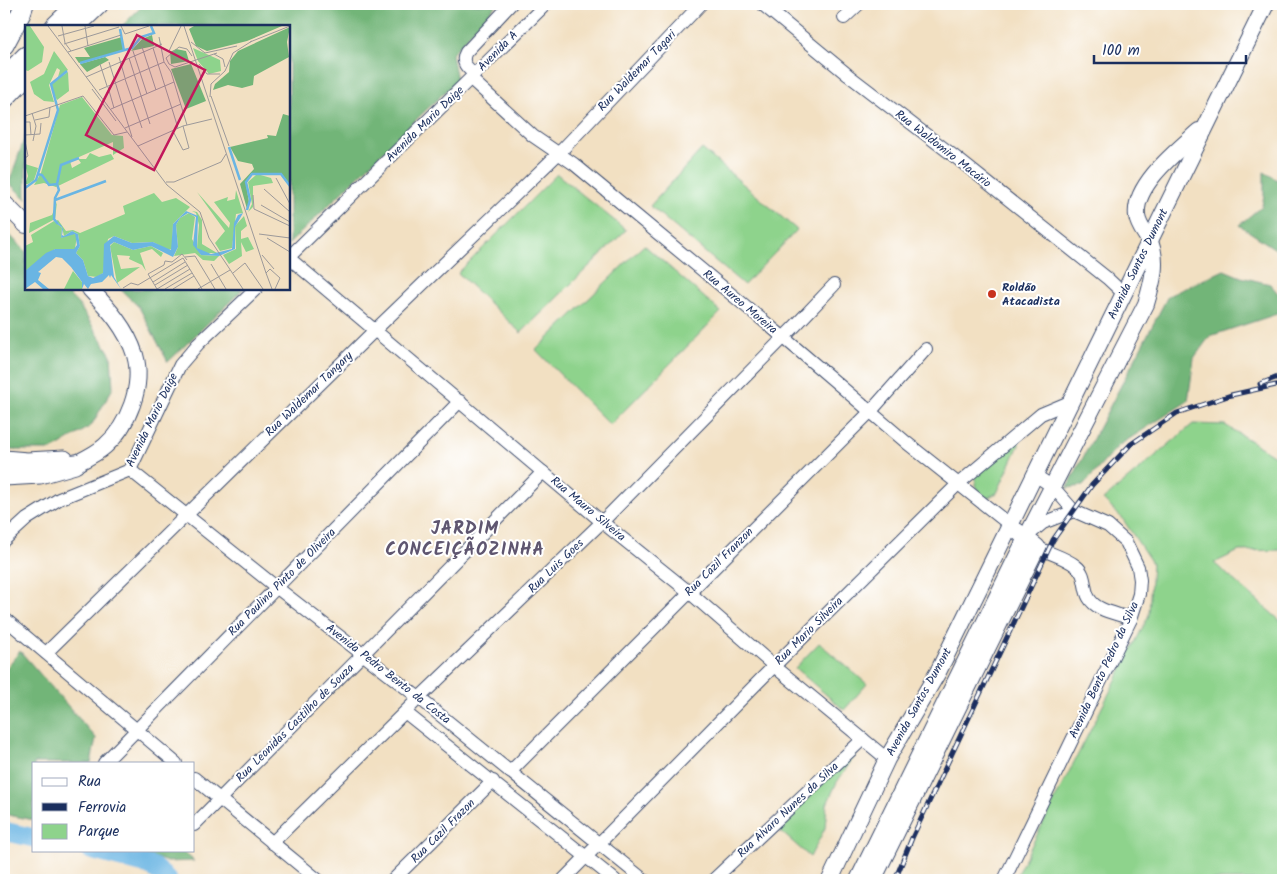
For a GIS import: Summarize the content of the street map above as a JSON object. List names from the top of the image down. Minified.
{"streets":{"main road":["Avenida Santos Dumont"],"street":["Avenida A","Rua Waldemar Tagari","Avenida Mario Daige","Rua Waldomiro Macário","Rua Aureo Moreira","Rua Waldemar Tangary","Rua Mauro Silveira","Rua Cazil Franzon","Rua Luis Goes","Rua Paulino Pinto de Oliveira","Rua Mario Silveira","Avenida Bento Pedro da Silva","Avenida Pedro Bento da Costa","Rua Leonidas Castilho de Souza","Rua Alvaro Nunes da Silva","Rua Cazil Frazon"]},"crossings":[["Avenida A","Avenida Mario Daige"],["Avenida A","Rua Aureo Moreira"],["Rua Waldemar Tagari","Rua Waldemar Tangary"],["Avenida Mario Daige","Rua Aureo Moreira"],["Avenida Mario Daige","Avenida Pedro Bento da Costa"],["Rua Waldomiro Macário","Avenida Santos Dumont"],["Avenida Santos Dumont","Rua Aureo Moreira"],["Avenida Santos Dumont","Rua Mauro Silveira"],["Avenida Santos Dumont","Rua Mario Silveira"],["Avenida Santos Dumont","Avenida Bento Pedro da Silva"],["Rua Aureo Moreira","Rua Waldemar Tangary"],["Rua Aureo Moreira","Rua Cazil Franzon"],["Rua Aureo Moreira","Rua Luis Goes"],["Rua Aureo Moreira","Rua Mario Silveira"],["Rua Waldemar Tangary","Rua Mauro Silveira"],["Rua Waldemar Tangary","Avenida Pedro Bento da Costa"],["Rua Mauro Silveira","Rua Cazil Franzon"],["Rua Mauro Silveira","Rua Luis Goes"],["Rua Mauro Silveira","Rua Paulino Pinto de Oliveira"],["Rua Mauro Silveira","Rua Mario Silveira"],["Rua Mauro Silveira","Rua Leonidas Castilho de Souza"],["Rua Mauro Silveira","Rua Alvaro Nunes da Silva"],["Rua Cazil Franzon","Avenida Pedro Bento da Costa"],["Rua Luis Goes","Avenida Pedro Bento da Costa"],["Rua Paulino Pinto de Oliveira","Avenida Pedro Bento da Costa"],["Rua Mario Silveira","Avenida Pedro Bento da Costa"],["Avenida Pedro Bento da Costa","Rua Leonidas Castilho de Souza"],["Avenida Pedro Bento da Costa","Rua Cazil Frazon"]],"districts":["JARDIM CONCEIÇÃOZINHA"],"places":["Roldão Atacadista"],"legend":["Rua","Ferrovia","Parque"],"scale_bar":"100 m"}
